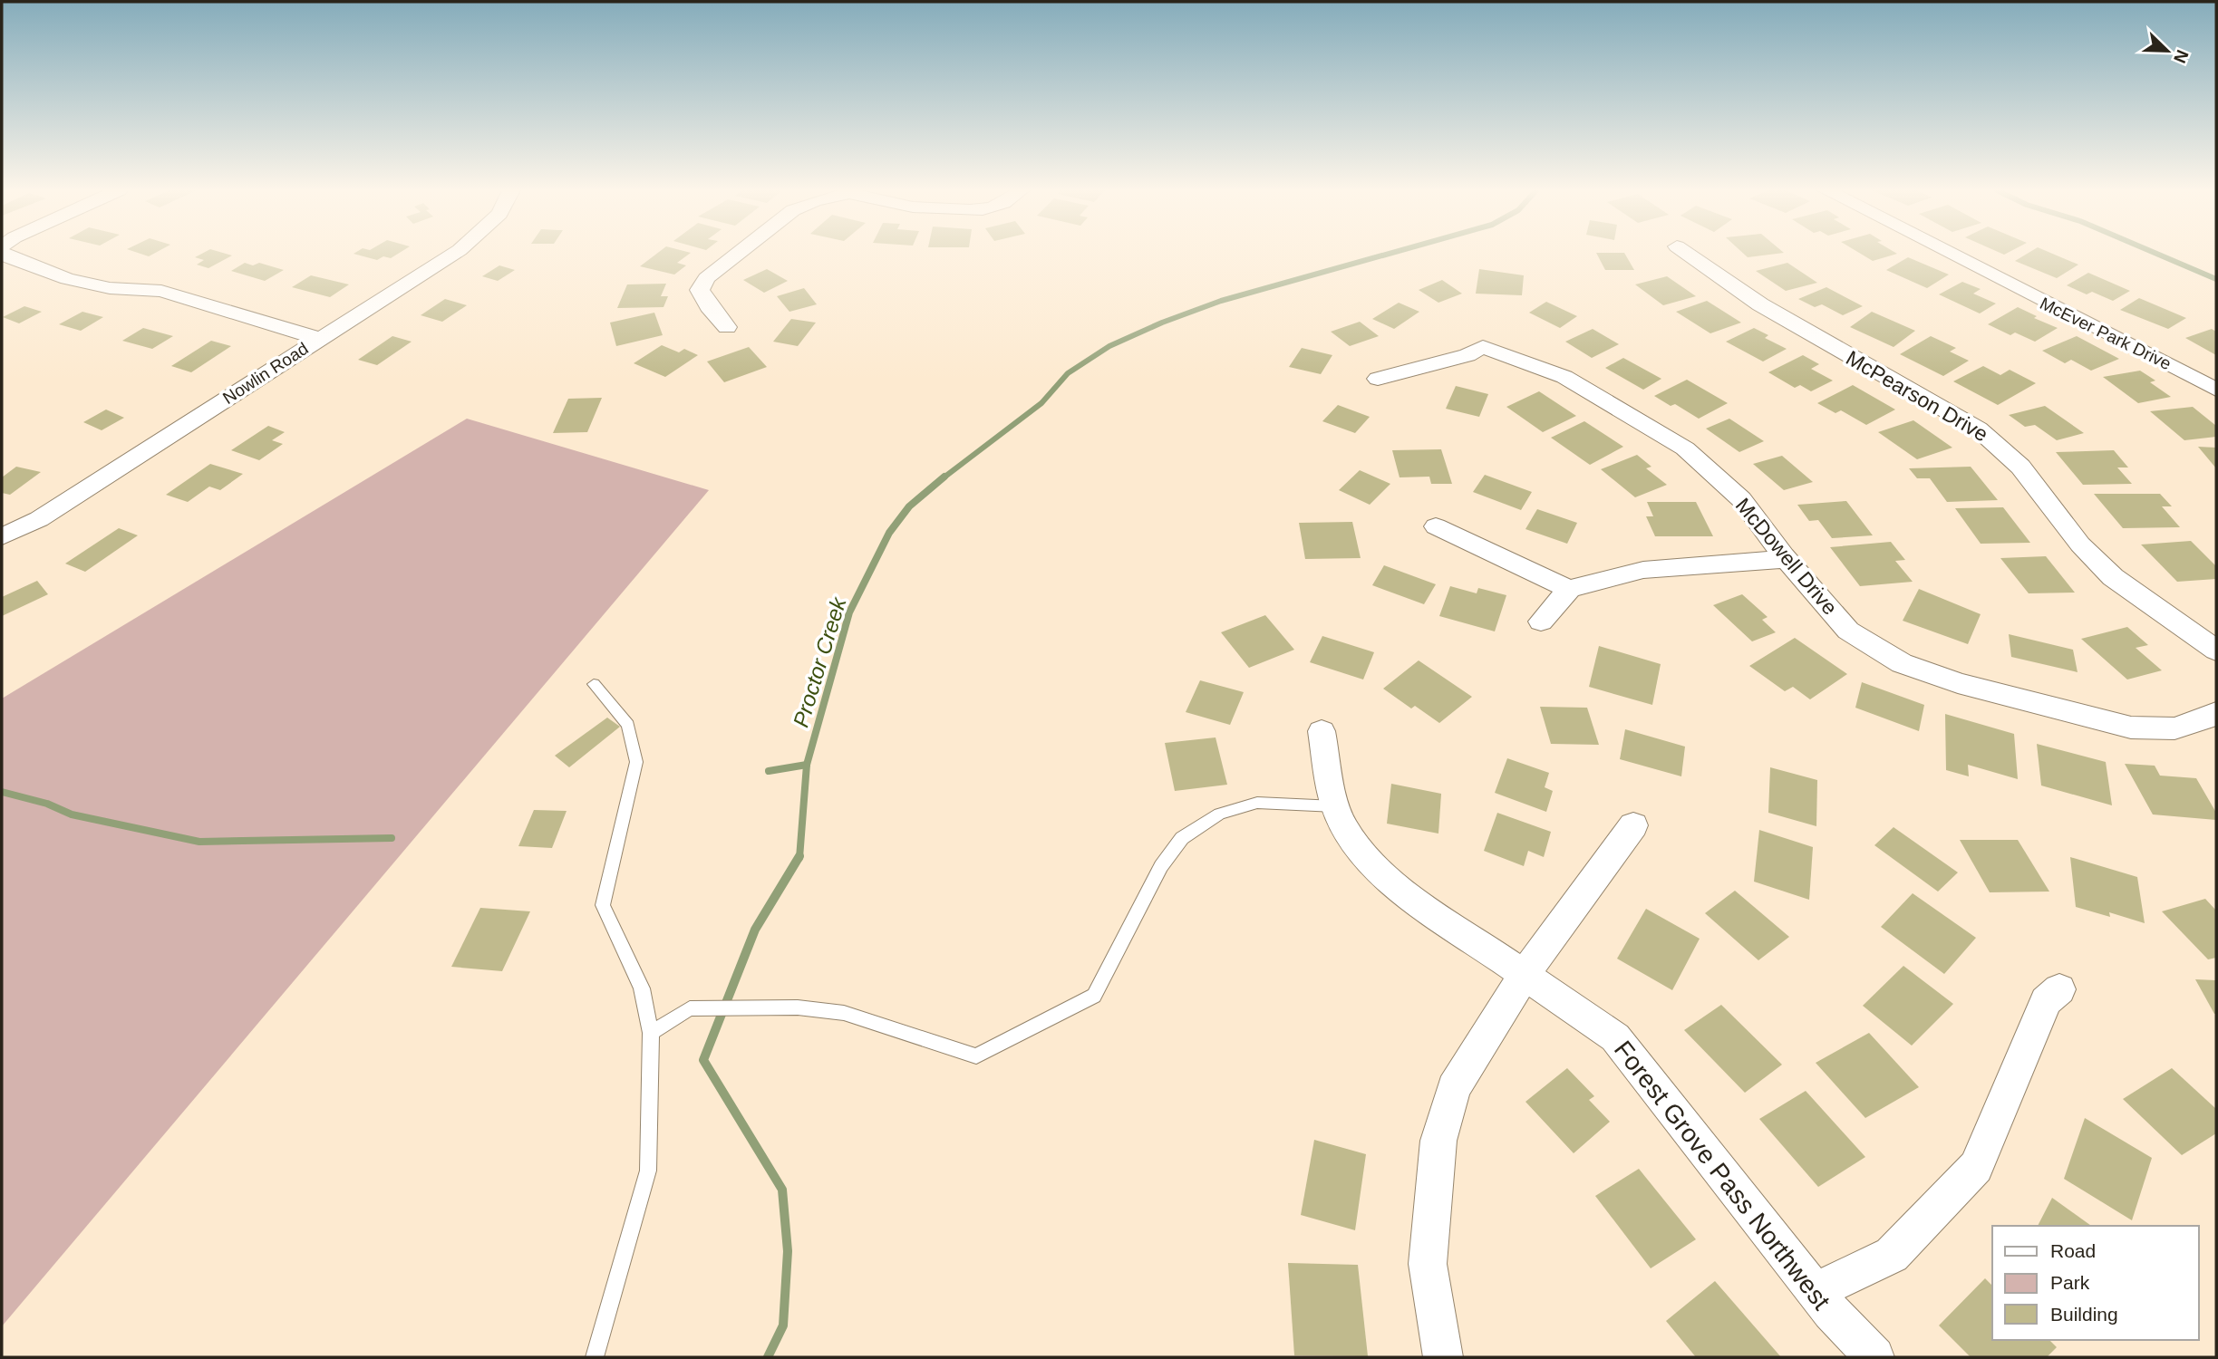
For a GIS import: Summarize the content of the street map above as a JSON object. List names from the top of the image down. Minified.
{"streets":{"street":["McEver Park Drive","Nowlin Road","McPearson Drive","McDowell Drive","Forest Grove Pass Northwest"]},"water":["Proctor Creek"],"legend":["Road","Park","Building"],"north":"bottom right"}
